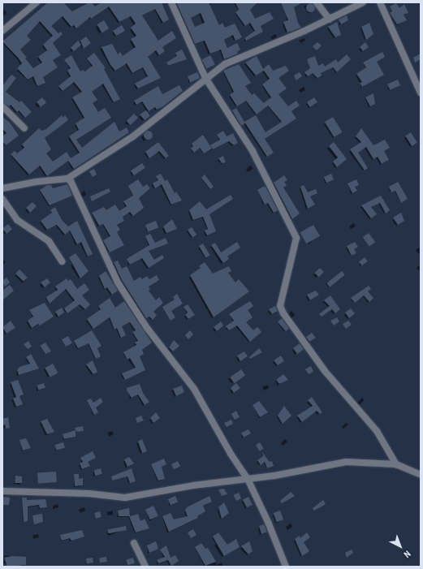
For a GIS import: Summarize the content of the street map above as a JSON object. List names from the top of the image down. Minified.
{"north":"bottom right"}
